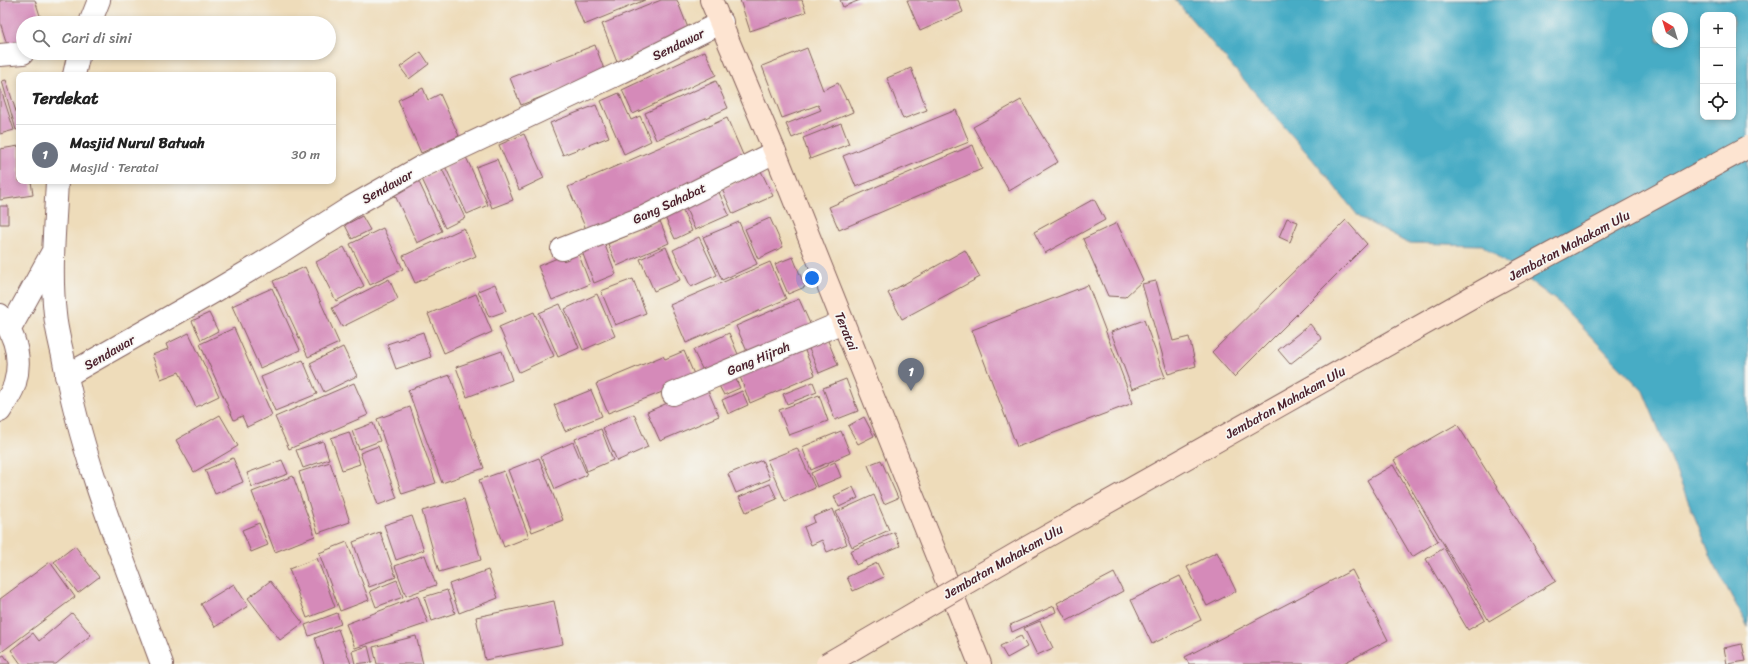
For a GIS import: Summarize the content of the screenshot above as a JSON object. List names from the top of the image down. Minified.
{"streets":{"main road":["Jembatan Mahakam Ulu","Teratai"],"street":["Sendawar","Gang Sahabat","Gang Hijrah"]},"crossings":[["Sendawar","Teratai"],["Gang Sahabat","Teratai"],["Teratai","Gang Hijrah"]],"north":"top left","page":{"map_buttons":["+","−"],"search":"Cari di sini","heading":"Terdekat","list":[{"mark":"1","name":"Masjid Nurul Batuah","note":"Masjid · Teratai","value":"30 m"}],"pins":"1"}}
